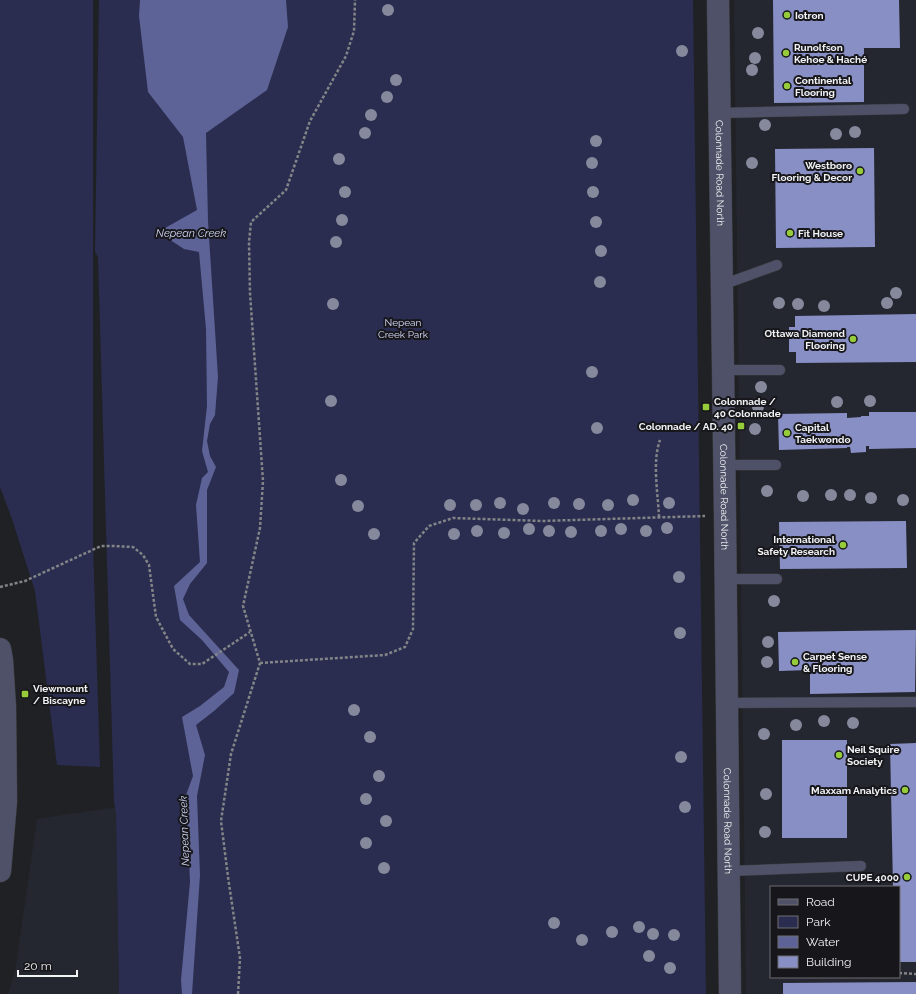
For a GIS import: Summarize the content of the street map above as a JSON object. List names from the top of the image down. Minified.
{"streets":{"street":["Colonnade Road North"]},"water":["Nepean Creek"],"parks":["Nepean Creek Park"],"places":{"other":["Iotron","Runolfson Kehoe & Haché","Continental Flooring","Westboro Flooring & Decor","Fit House","Ottawa Diamond Flooring","Capital Taekwondo","International Safety Research","Carpet Sense & Flooring","Neil Squire Society","Maxxam Analytics","CUPE 4000"],"transit":["Colonnade / 40 Colonnade","Colonnade / AD. 40","Viewmount / Biscayne"]},"legend":["Road","Park","Water","Building"],"scale_bar":"20 m"}
